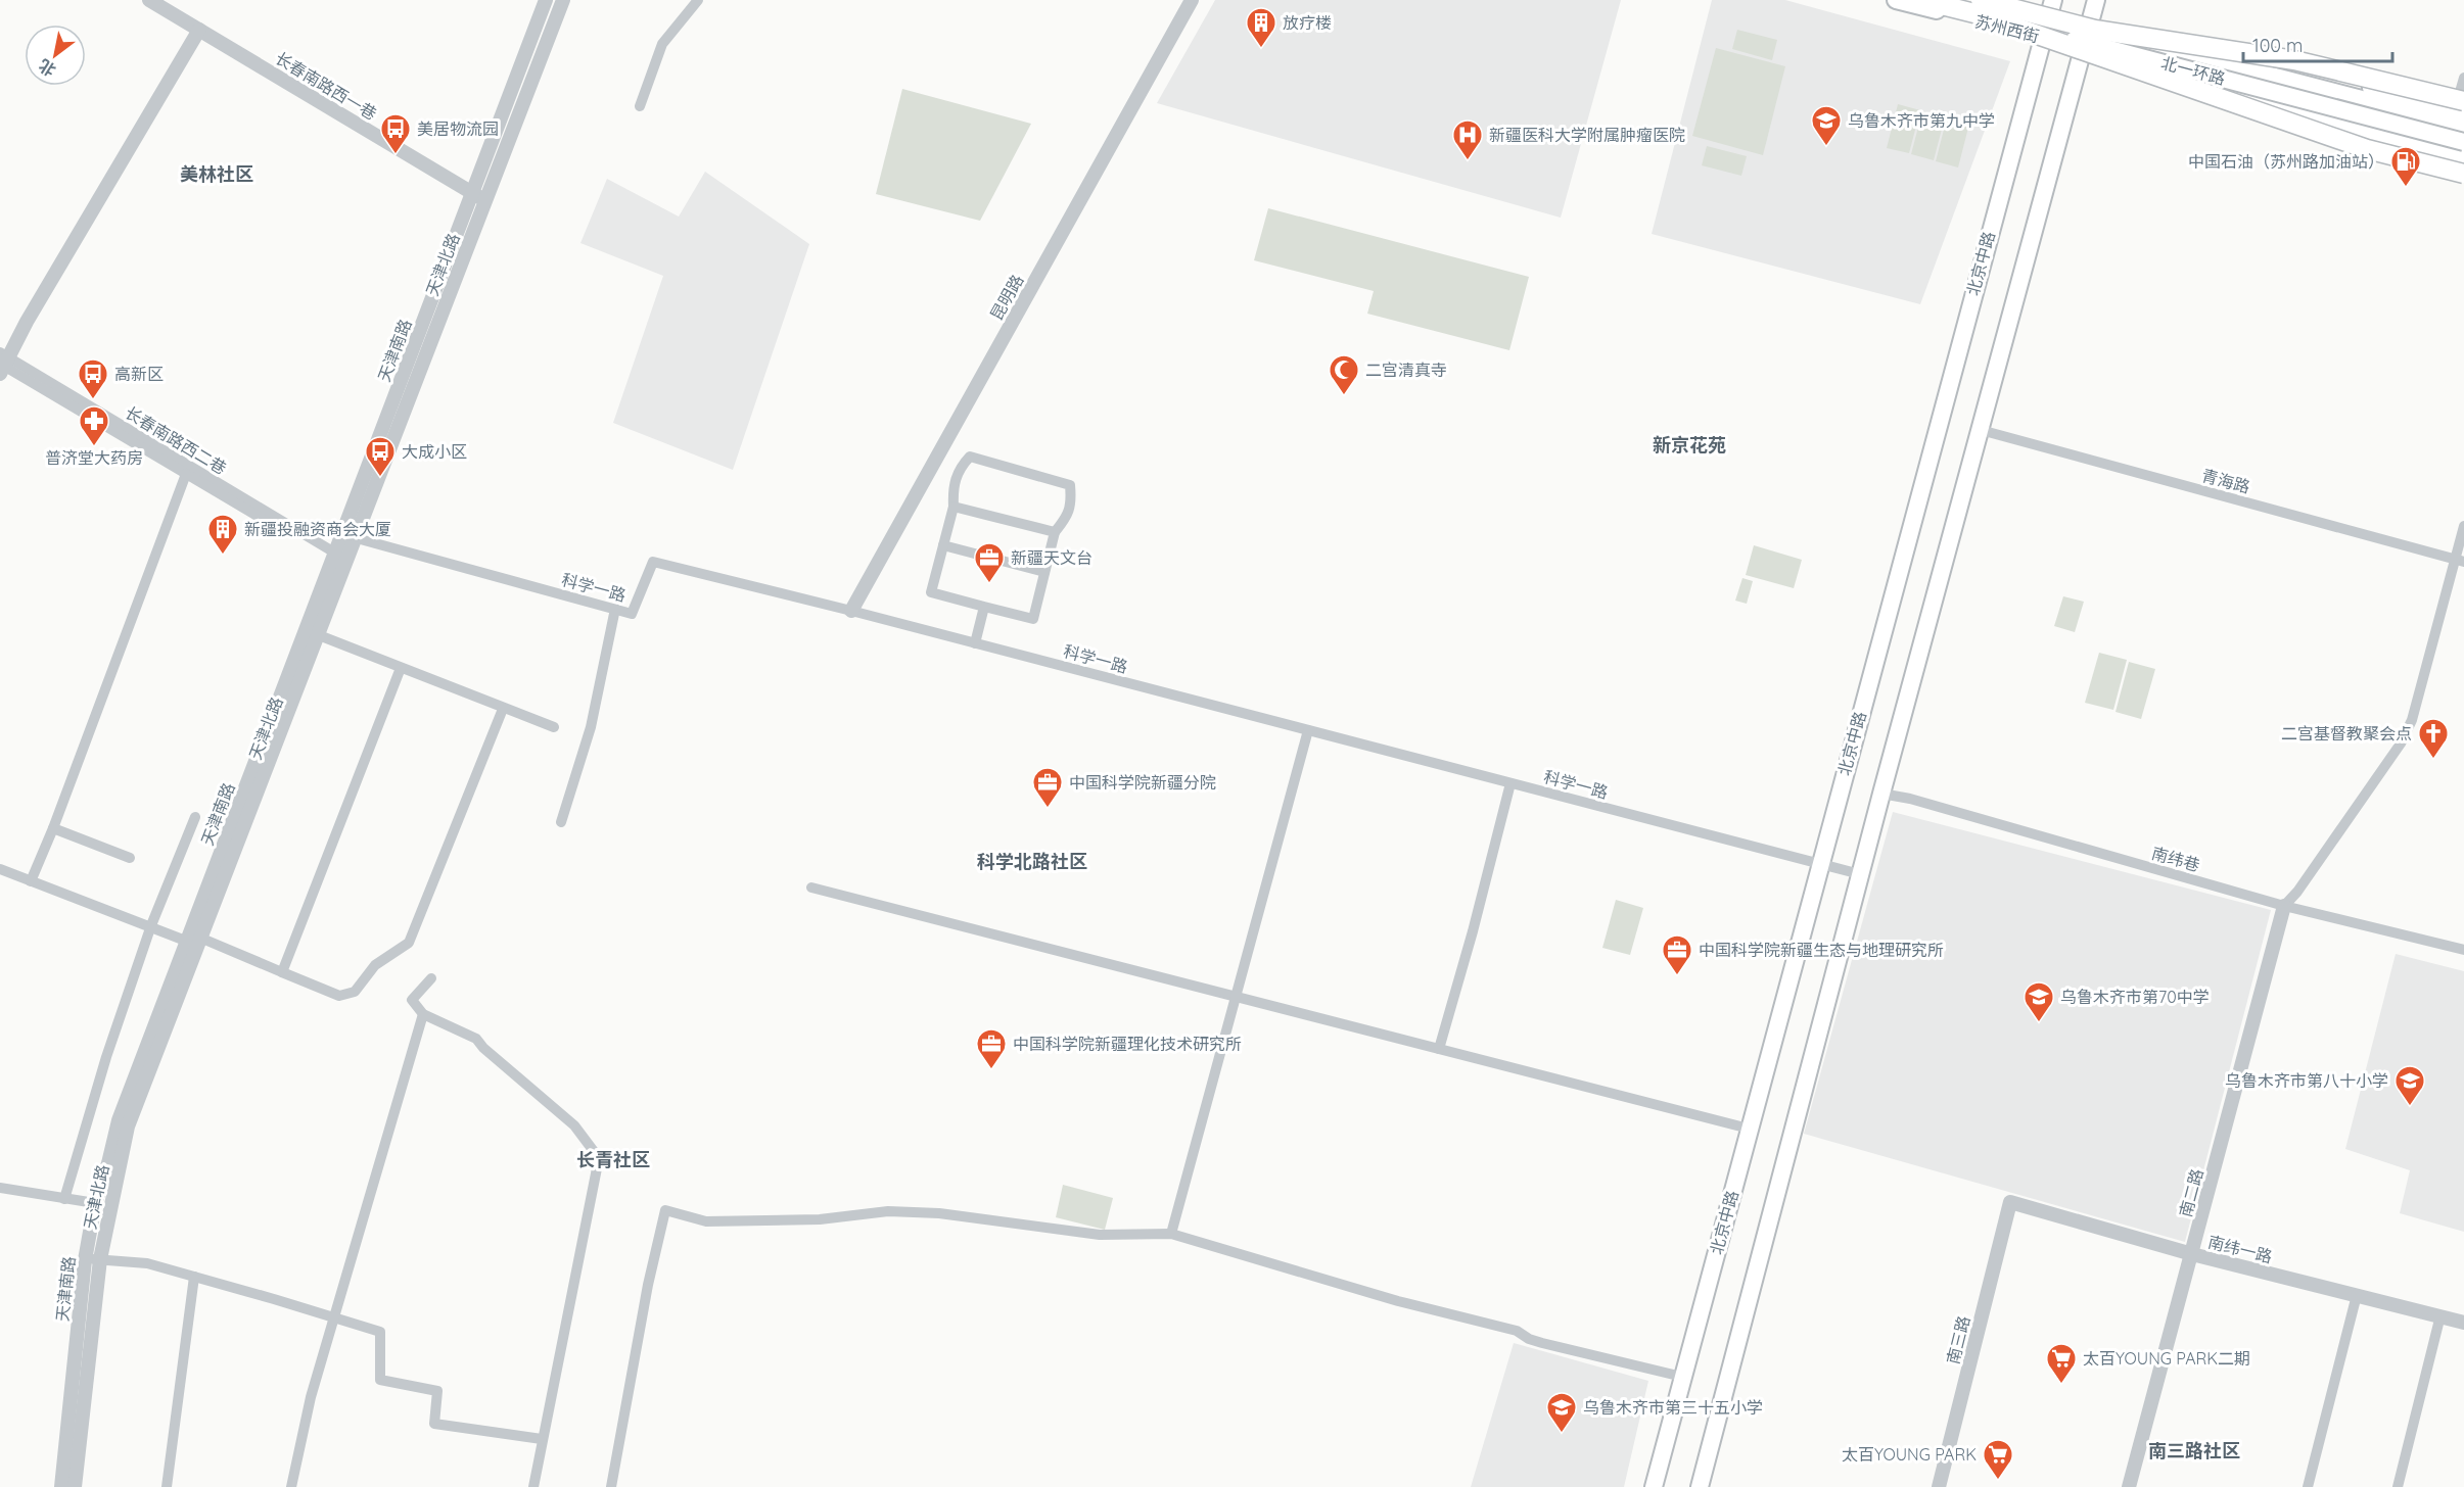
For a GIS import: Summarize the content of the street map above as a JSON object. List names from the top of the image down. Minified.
{"streets":{"highway":["北一环路"],"main road":["苏州西街","北京中路"],"street":["长春南路西一巷","天津北路","昆明路","天津南路","长春南路西二巷","青海路","科学一路","南纬巷","南二路","南纬一路","南三路"]},"crossings":[["苏州西街","北一环路"],["苏州西街","北京中路"],["长春南路西一巷","天津南路"],["北京中路","科学一路"],["天津北路","天津南路"],["昆明路","科学一路"],["天津南路","长春南路西二巷"],["南纬巷","南二路"],["南二路","南纬一路"],["南纬一路","南三路"]],"districts":["美林社区","新京花苑","科学北路社区","长青社区","南三路社区"],"places":{"building":["放疗楼","新疆投融资商会大厦"],"school or university":["乌鲁木齐市第九中学","乌鲁木齐市第70中学","乌鲁木齐市第八十小学","乌鲁木齐市第三十五小学"],"bus stop":["美居物流园","高新区","大成小区"],"hospital":["新疆医科大学附属肿瘤医院"],"fuel station":["中国石油（苏州路加油站）"],"mosque":["二宫清真寺"],"pharmacy":["普济堂大药房"],"office":["新疆天文台","中国科学院新疆分院","中国科学院新疆生态与地理研究所","中国科学院新疆理化技术研究所"],"church":["二宫基督教聚会点"],"supermarket":["太百YOUNG PARK二期","太百YOUNG PARK"]},"scale_bar":"100 m","north":"bottom left"}
